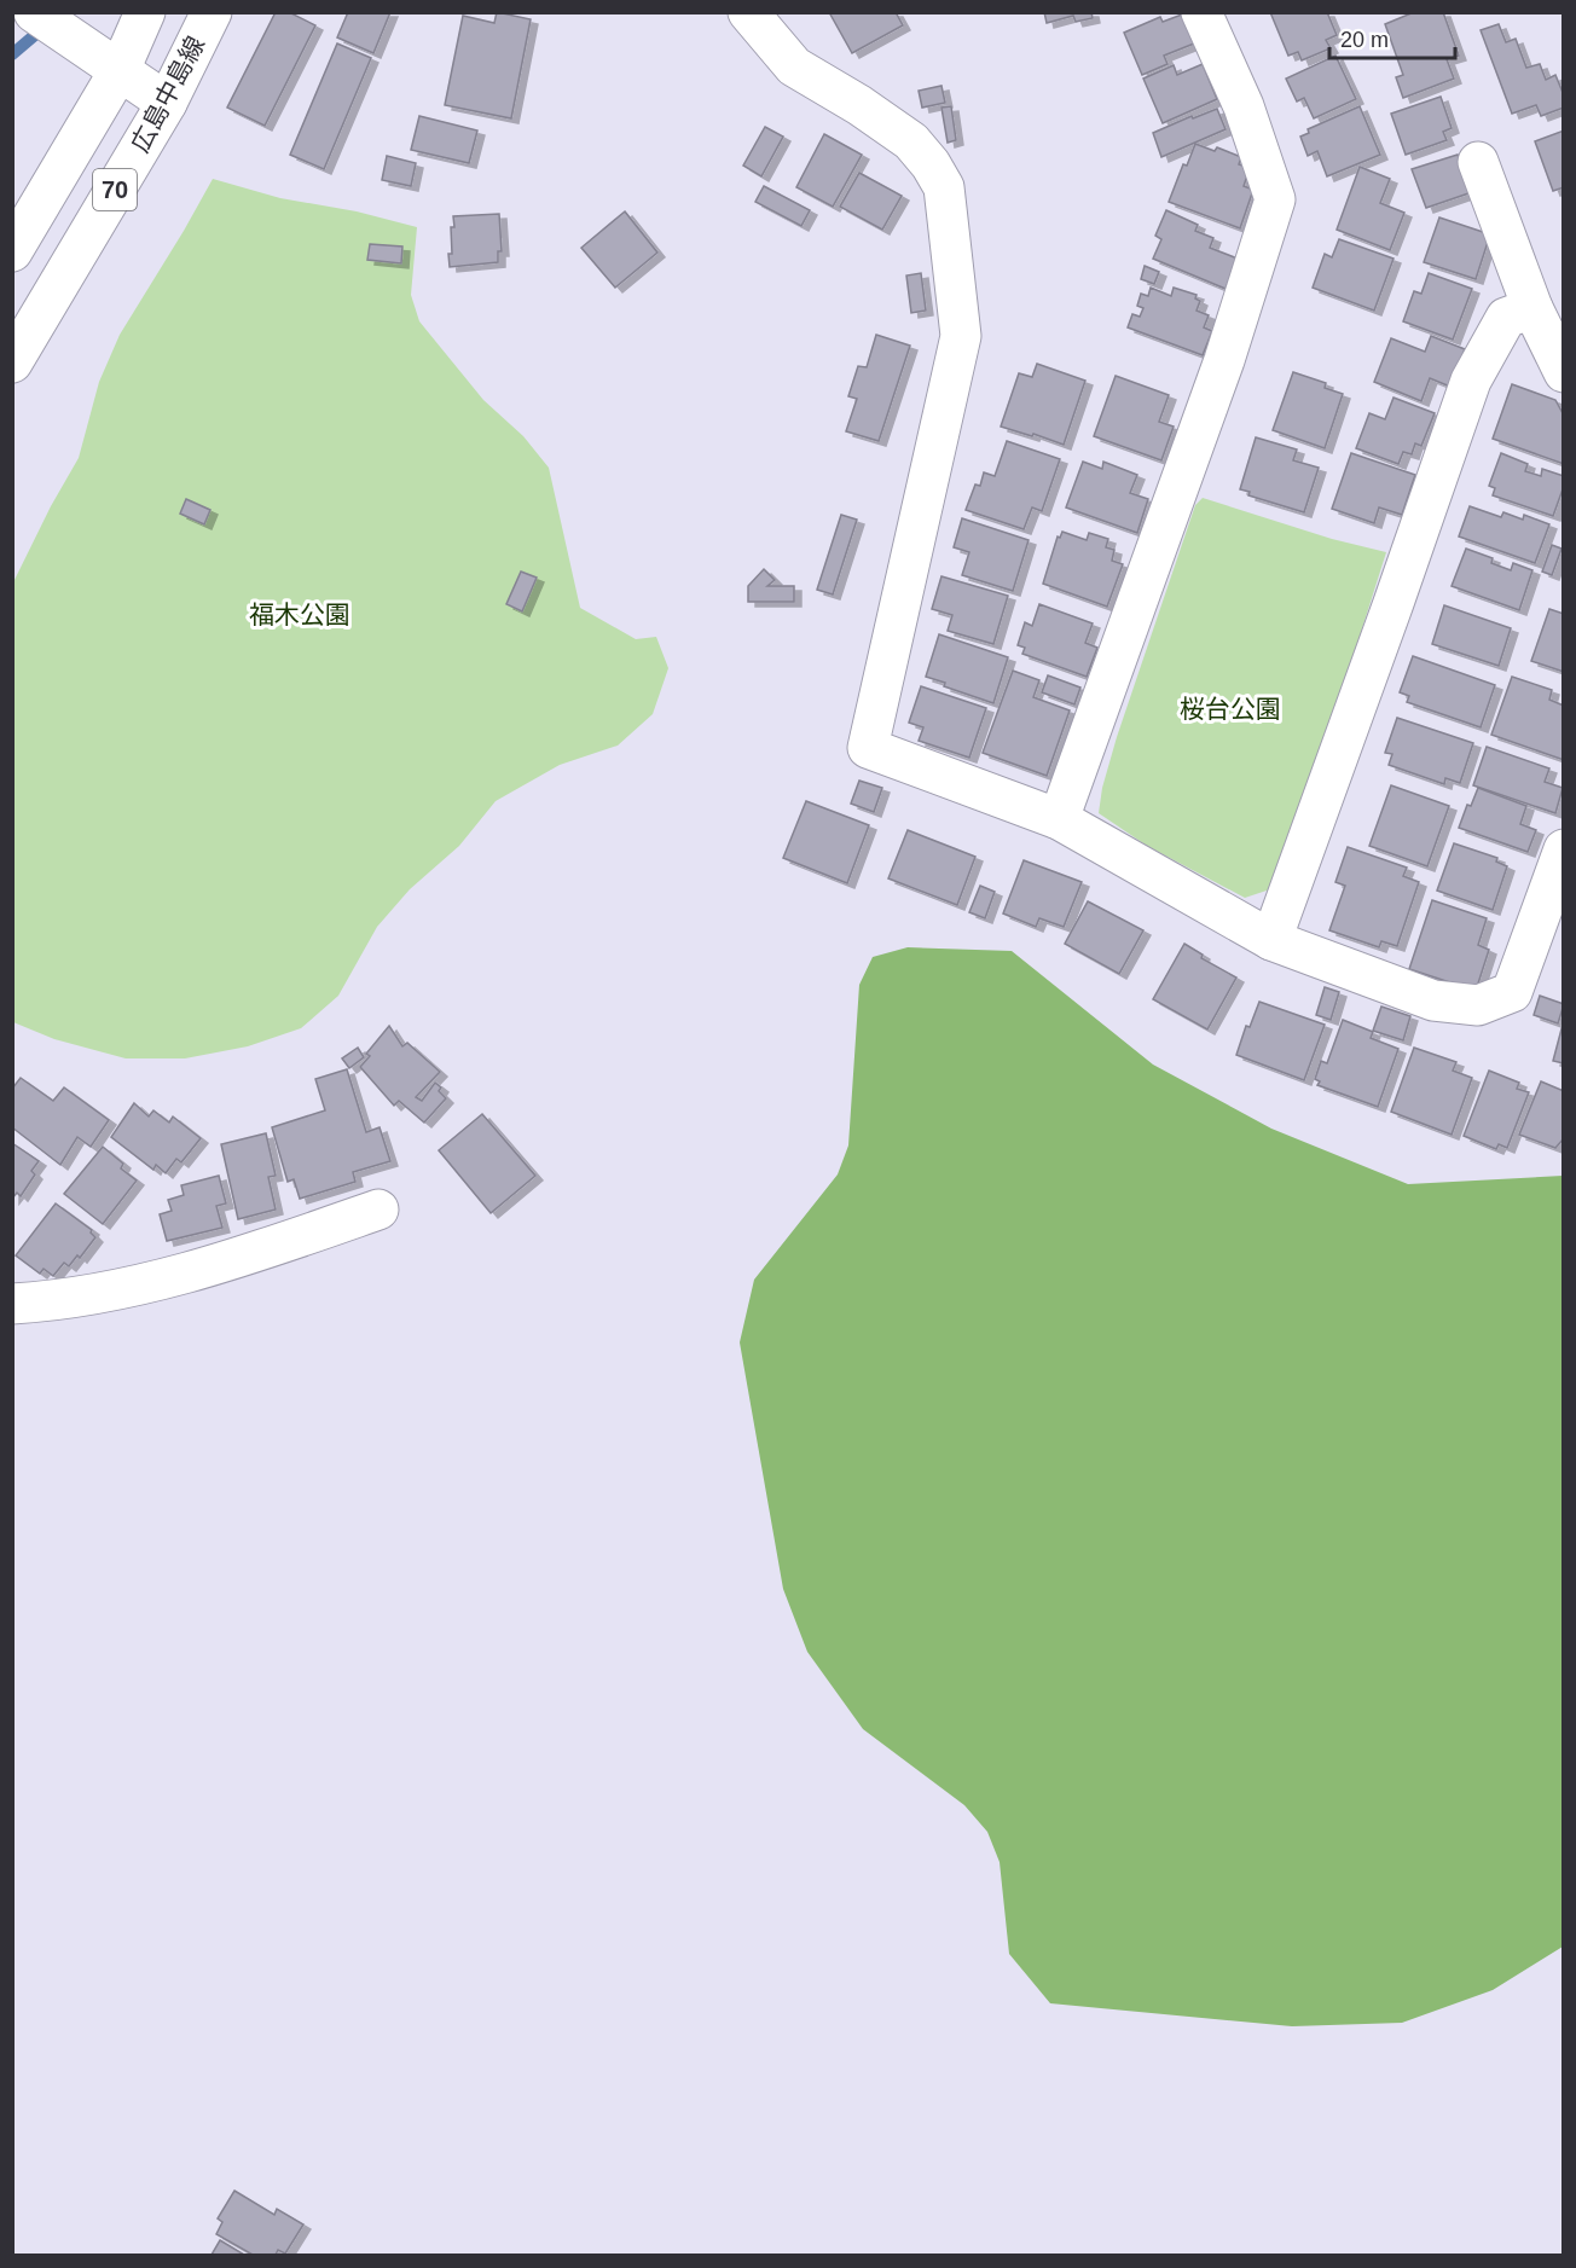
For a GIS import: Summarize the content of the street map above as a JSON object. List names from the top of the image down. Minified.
{"streets":{"street":["広島中島線","70"]},"parks":["福木公園","桜台公園"],"scale_bar":"20 m"}
